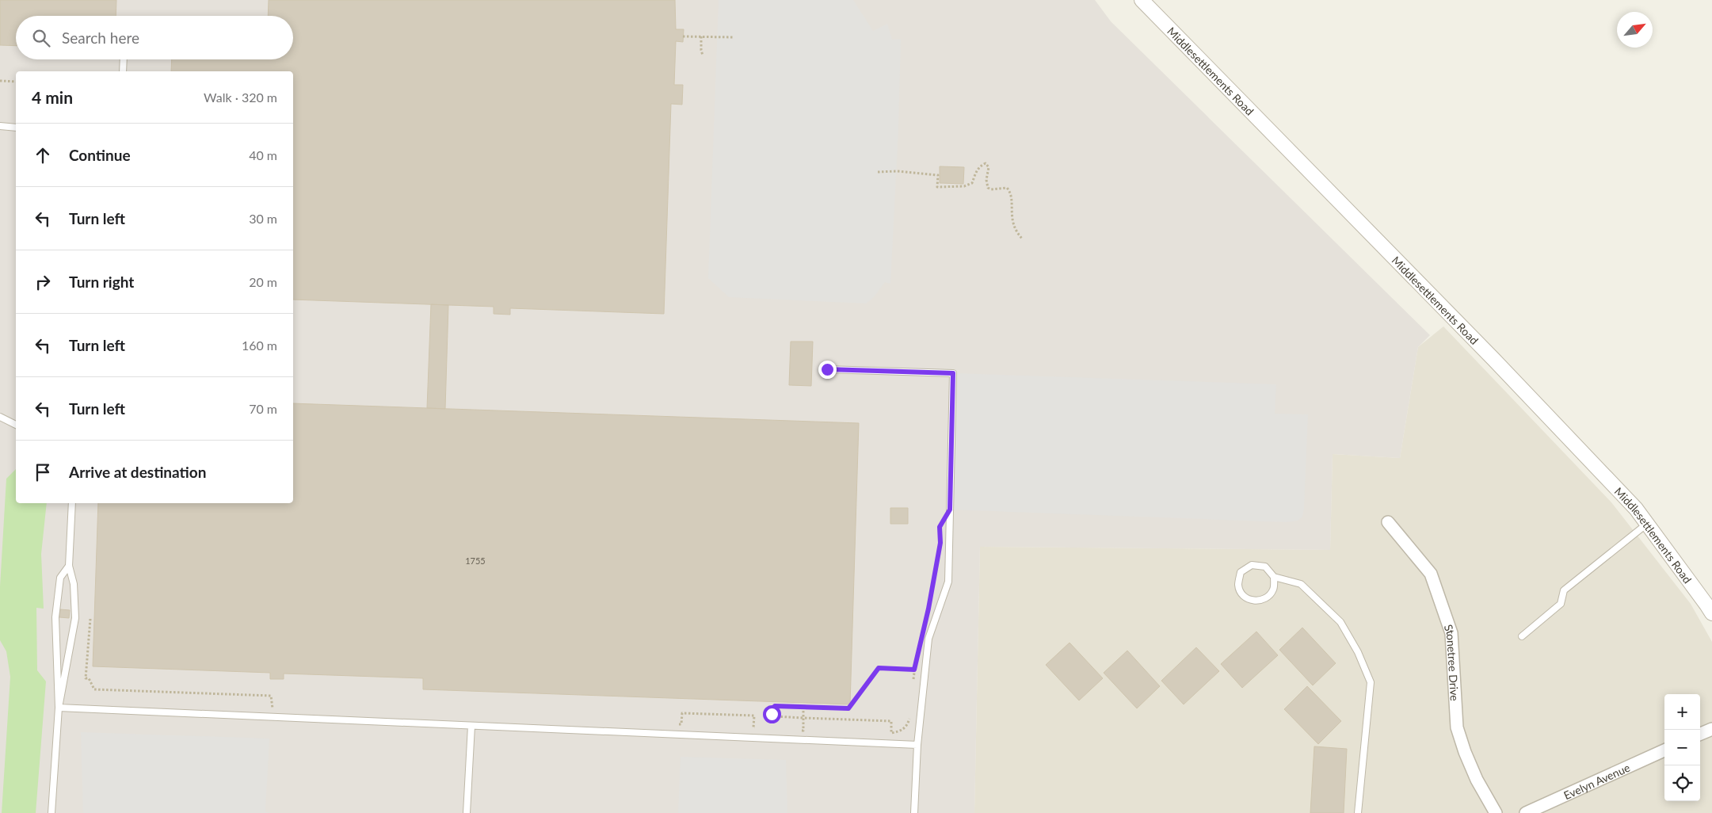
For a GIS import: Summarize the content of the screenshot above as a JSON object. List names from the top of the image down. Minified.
{"streets":{"street":["Middlesettlements Road","Stonetree Drive","Evelyn Avenue"]},"house_numbers":["1755"],"north":"top right","page":{"search":"Search here","heading":["4 min","Walk · 320 m"],"list":[["Continue","40 m"],["Turn left","30 m"],["Turn right","20 m"],["Turn left","160 m"],["Turn left","70 m"],"Arrive at destination"],"map_buttons":["+","−"]}}
